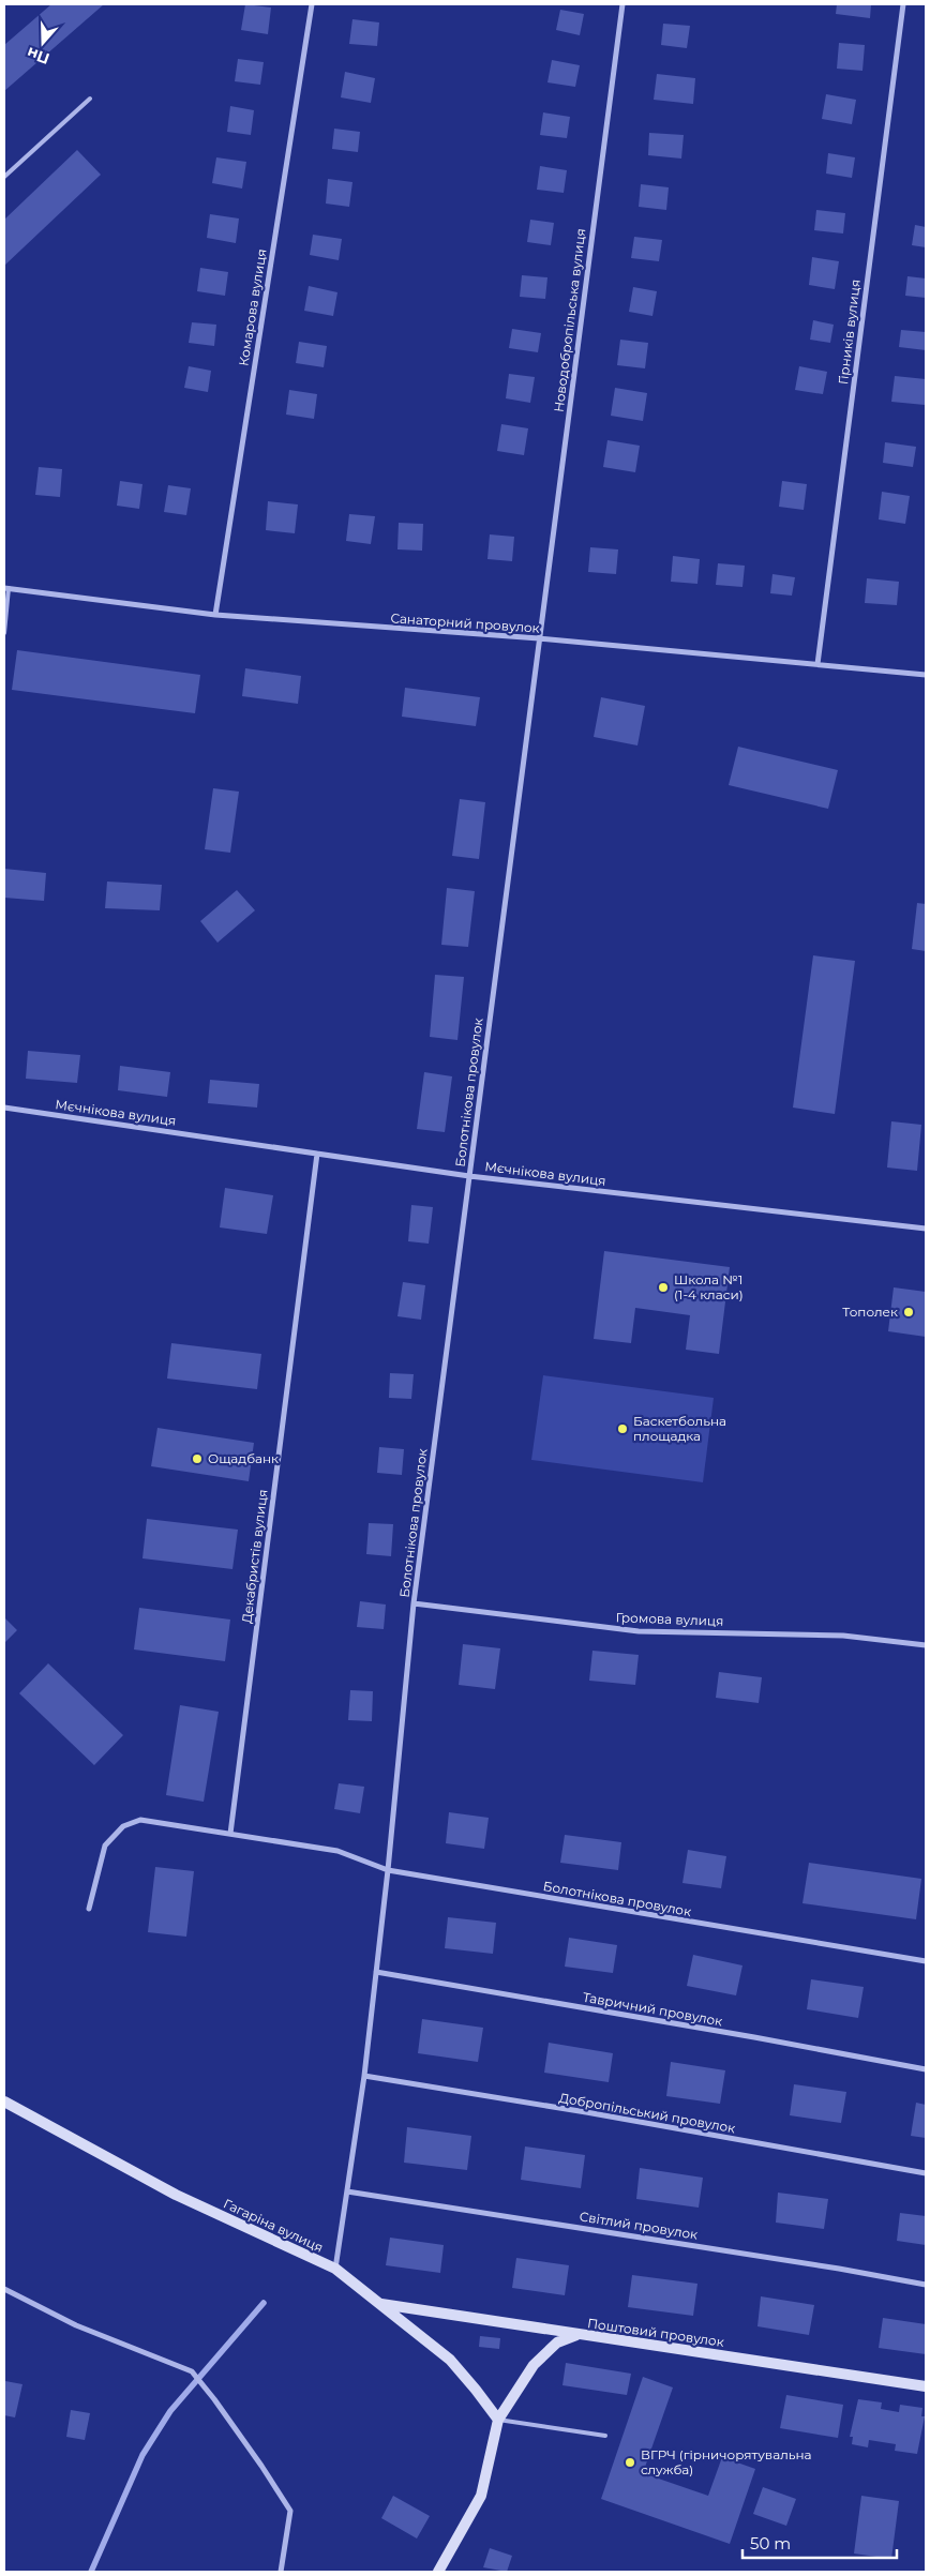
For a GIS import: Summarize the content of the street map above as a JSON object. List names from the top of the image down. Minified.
{"streets":{"main road":["Гагаріна вулиця","Поштовий провулок"],"street":["Комарова вулиця","Новодобропільська вулиця","Гірників вулиця","Санаторний провулок","Болотнікова провулок","Мєчнікова вулиця","Декабристів вулиця","Громова вулиця","Тавричний провулок","Добропільський провулок","Світлий провулок"]},"crossings":[["Комарова вулиця","Санаторний провулок"],["Новодобропільська вулиця","Санаторний провулок"],["Новодобропільська вулиця","Болотнікова провулок"],["Гірників вулиця","Санаторний провулок"],["Санаторний провулок","Болотнікова провулок"],["Болотнікова провулок","Мєчнікова вулиця"],["Болотнікова провулок","Громова вулиця"],["Мєчнікова вулиця","Декабристів вулиця"],["Гагаріна вулиця","Поштовий провулок"]],"places":["Школа №1 (1-4 класи)","Тополек","Баскетбольна площадка","Ощадбанк","ВГРЧ (гірничорятувальна служба)"],"scale_bar":"50 m","north":"bottom"}
